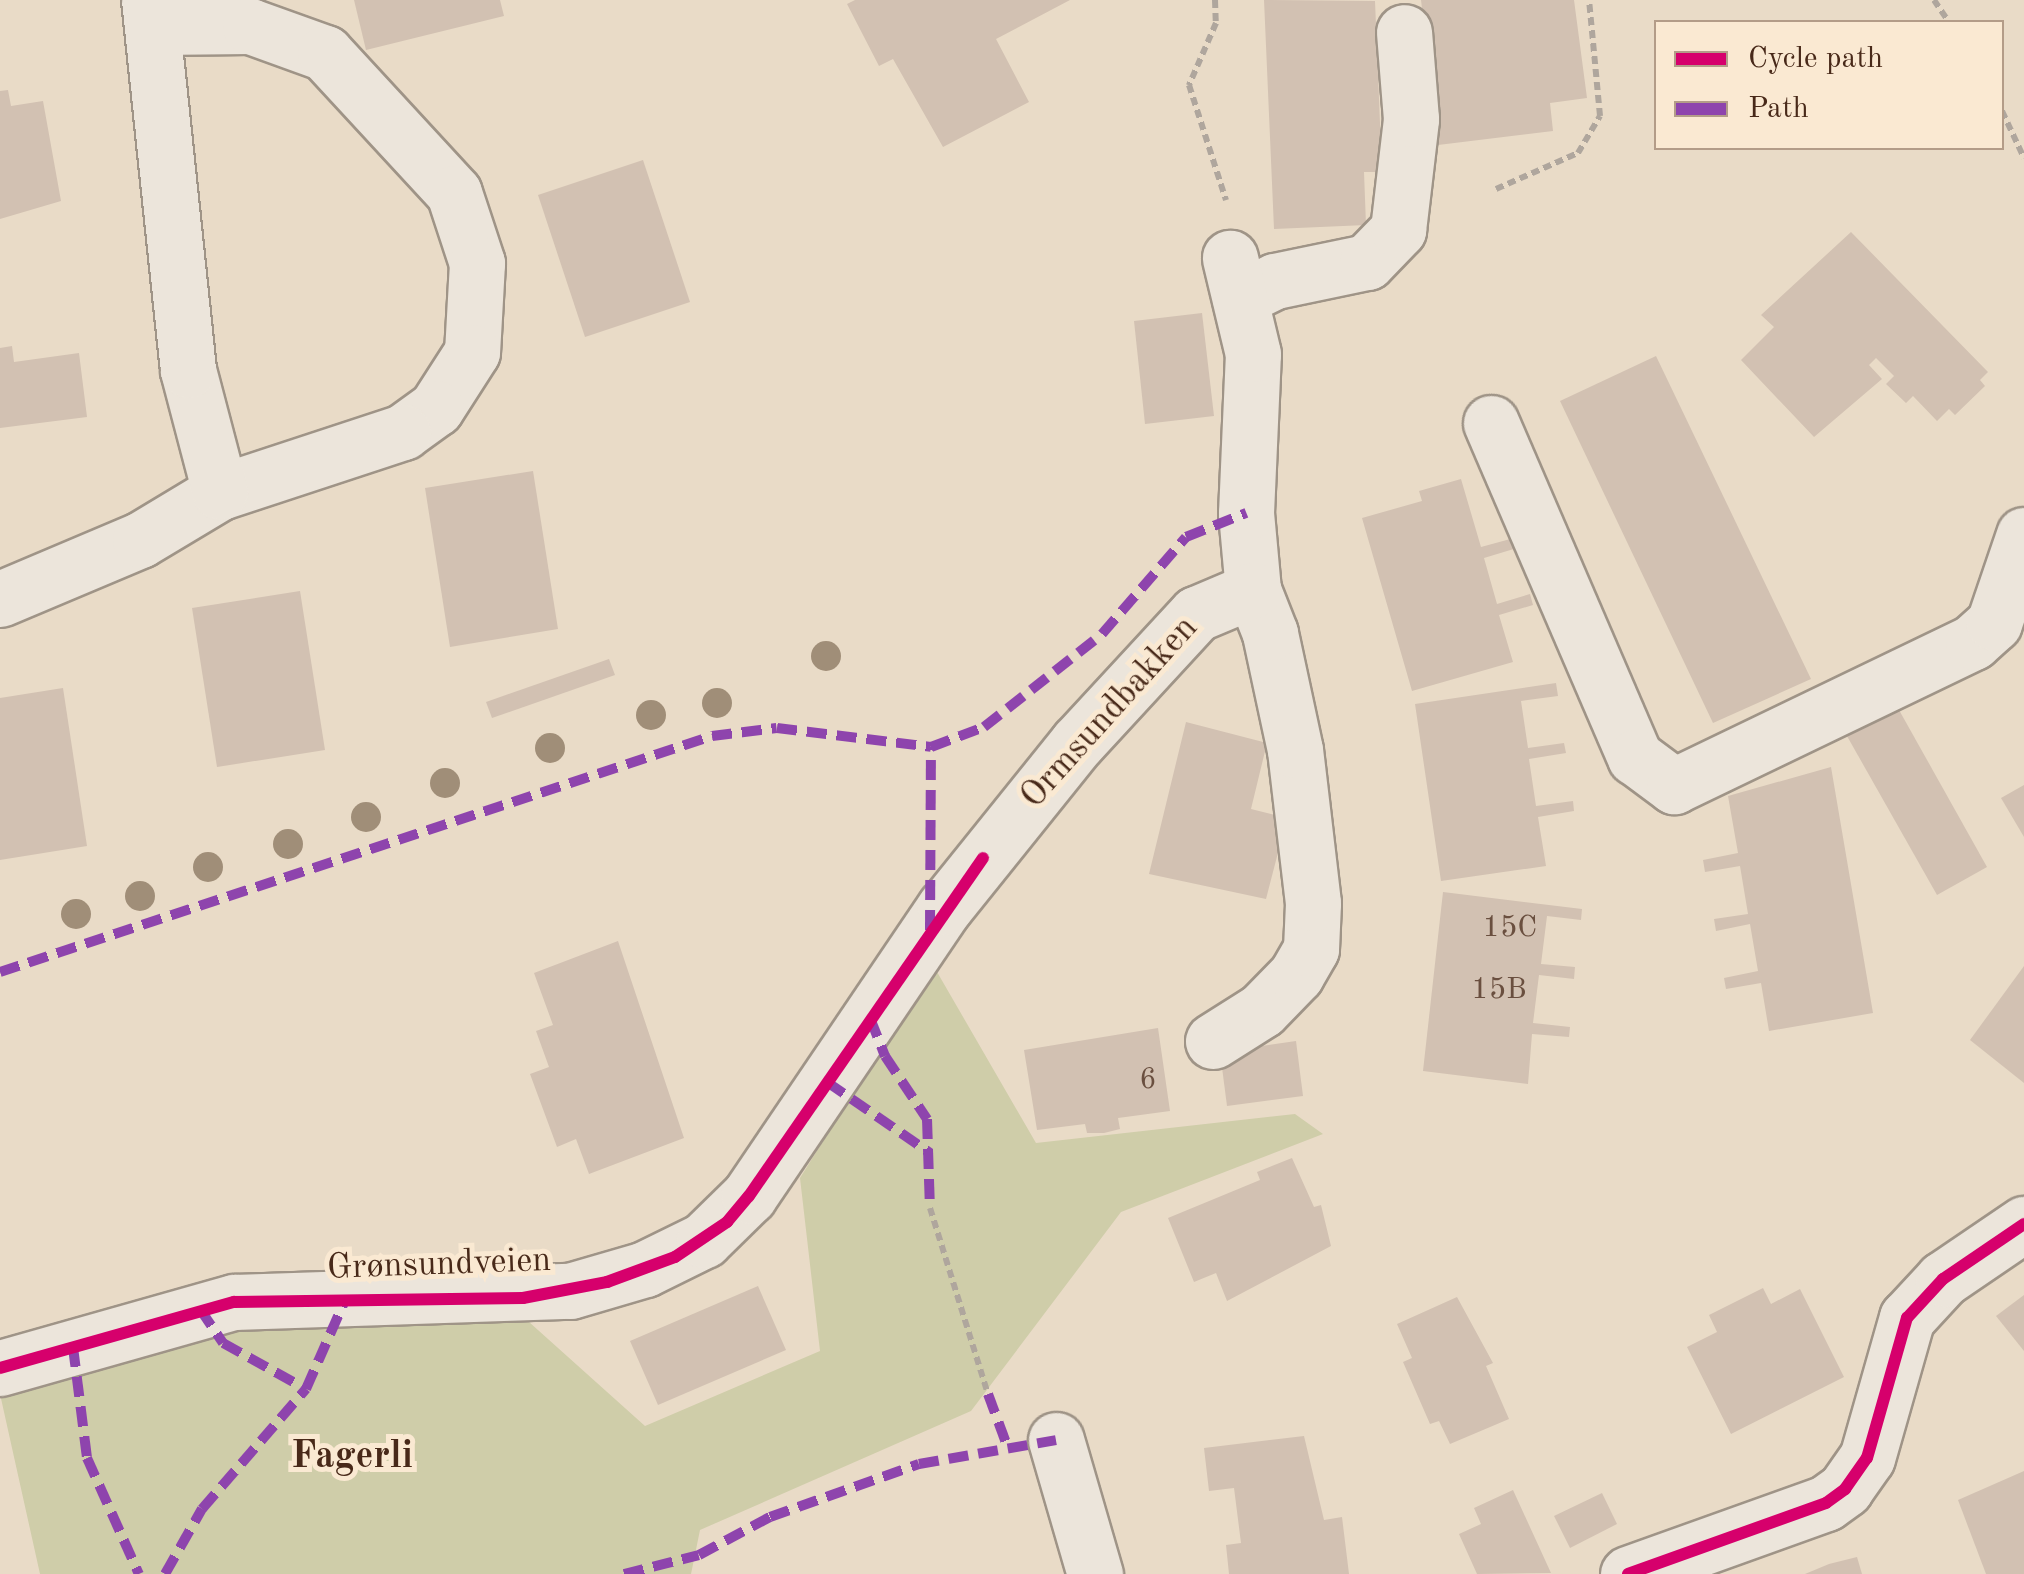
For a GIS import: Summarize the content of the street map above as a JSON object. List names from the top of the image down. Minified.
{"streets":{"street":["Ormsundbakken","Grønsundveien"]},"crossings":[["Ormsundbakken","Grønsundveien"]],"districts":["Fagerli"],"house_numbers":["15C","15B","6"],"legend":["Cycle path","Path"]}
